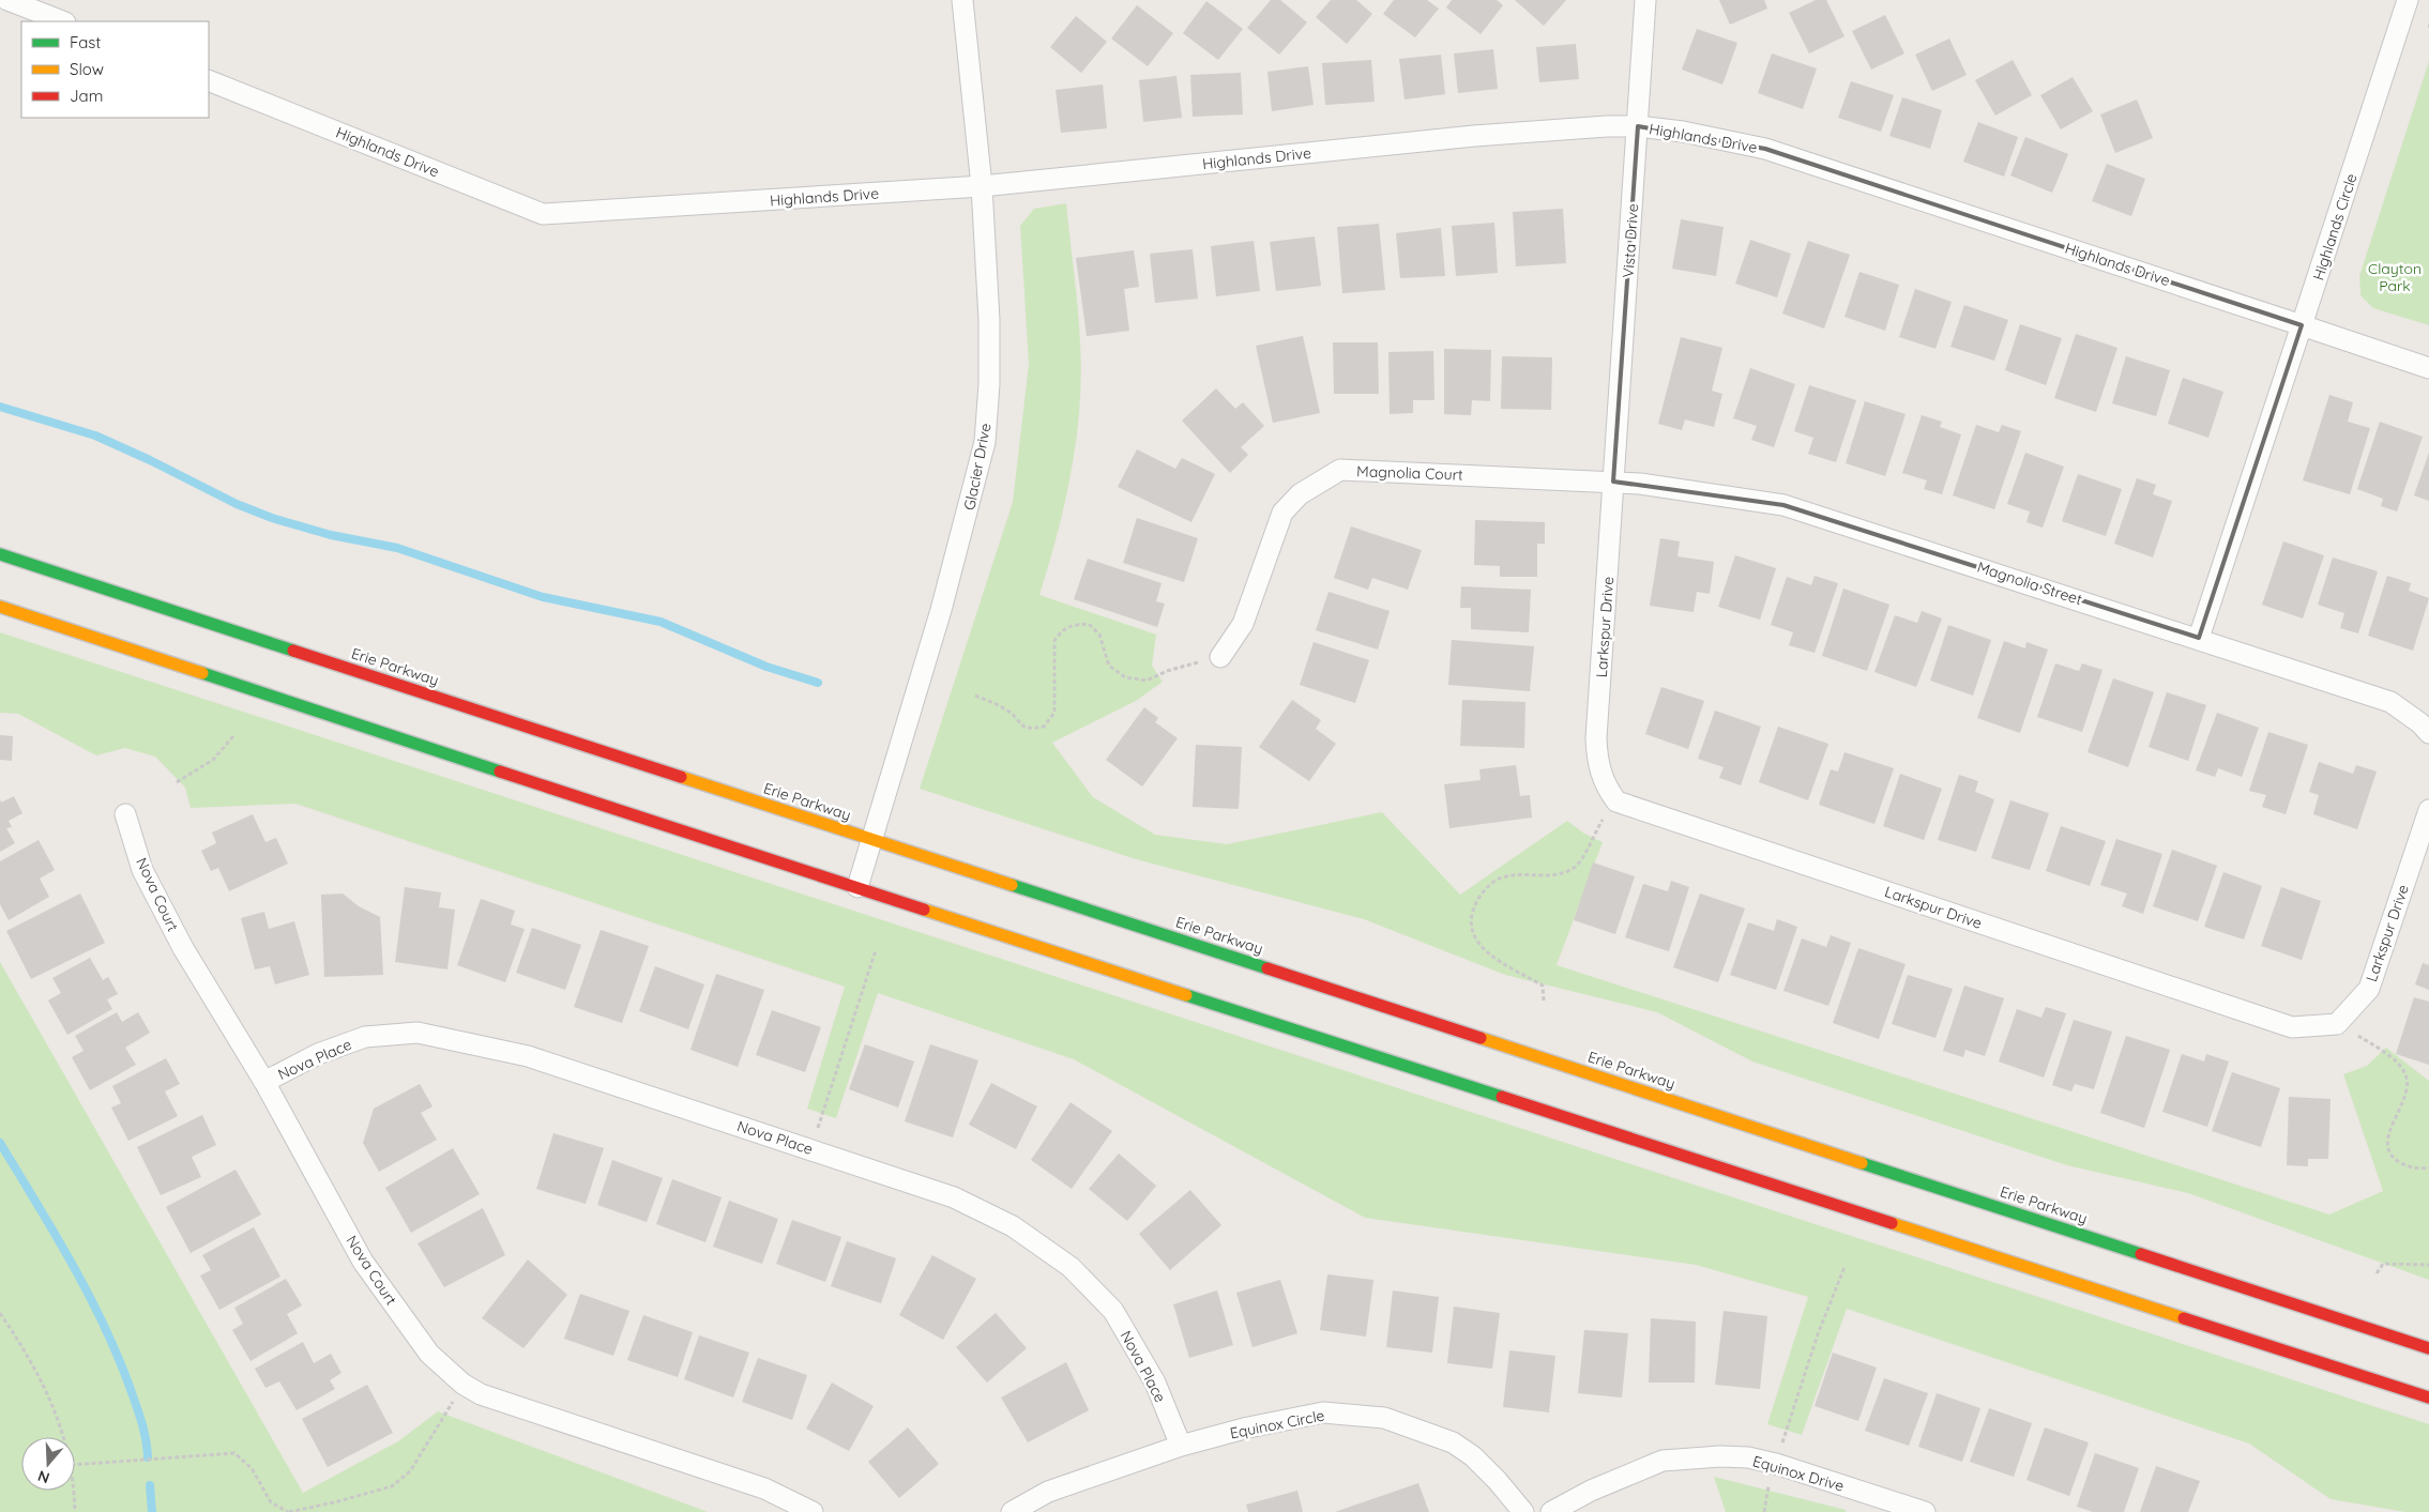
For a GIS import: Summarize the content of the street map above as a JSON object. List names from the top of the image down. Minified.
{"streets":{"main road":["Erie Parkway"],"street":["Highlands Drive","Highlands Circle","Vista Drive","Glacier Drive","Magnolia Court","Magnolia Street","Larkspur Drive","Nova Court","Nova Place","Equinox Circle","Equinox Drive"]},"crossings":[["Highlands Drive","Highlands Circle"],["Highlands Drive","Vista Drive"],["Highlands Drive","Glacier Drive"],["Highlands Circle","Magnolia Street"],["Vista Drive","Magnolia Court"],["Vista Drive","Magnolia Street"],["Vista Drive","Larkspur Drive"],["Glacier Drive","Erie Parkway"],["Magnolia Court","Magnolia Street"],["Magnolia Court","Larkspur Drive"],["Magnolia Street","Larkspur Drive"],["Nova Court","Nova Place"],["Nova Place","Equinox Circle"]],"parks":["Clayton Park"],"legend":["Fast","Slow","Jam"],"north":"bottom"}
